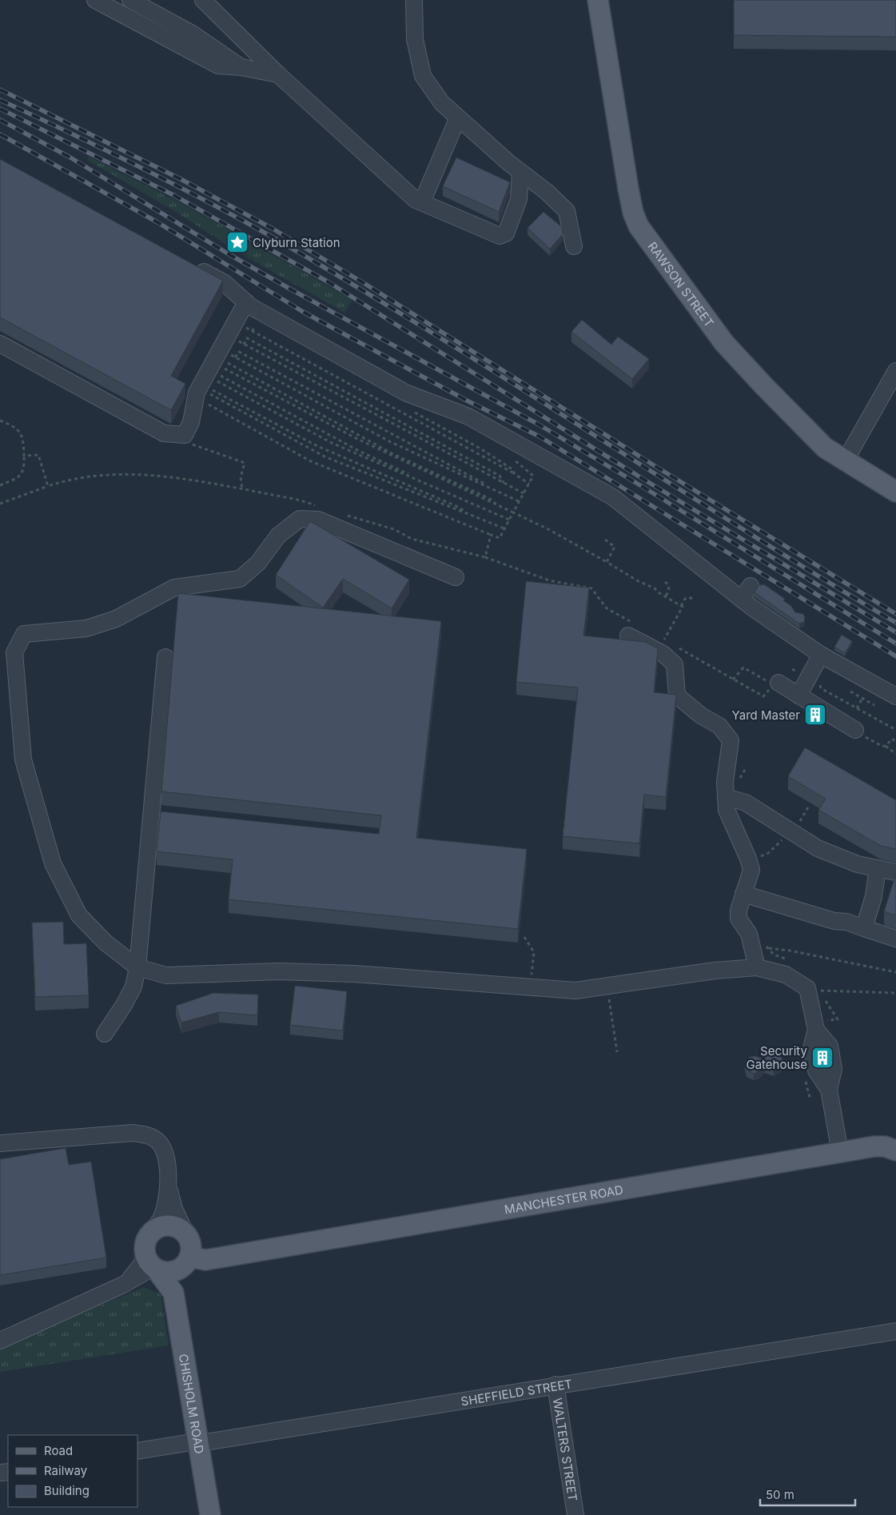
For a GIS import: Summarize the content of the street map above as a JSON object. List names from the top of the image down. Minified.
{"streets":{"main road":["RAWSON STREET","MANCHESTER ROAD","CHISHOLM ROAD"],"street":["SHEFFIELD STREET","WALTERS STREET"]},"crossings":[["MANCHESTER ROAD","CHISHOLM ROAD"],["SHEFFIELD STREET","CHISHOLM ROAD"],["SHEFFIELD STREET","WALTERS STREET"]],"places":{"place":["Clyburn Station"],"building":["Yard Master","Security Gatehouse"]},"legend":["Road","Railway","Building"],"scale_bar":"50 m"}
